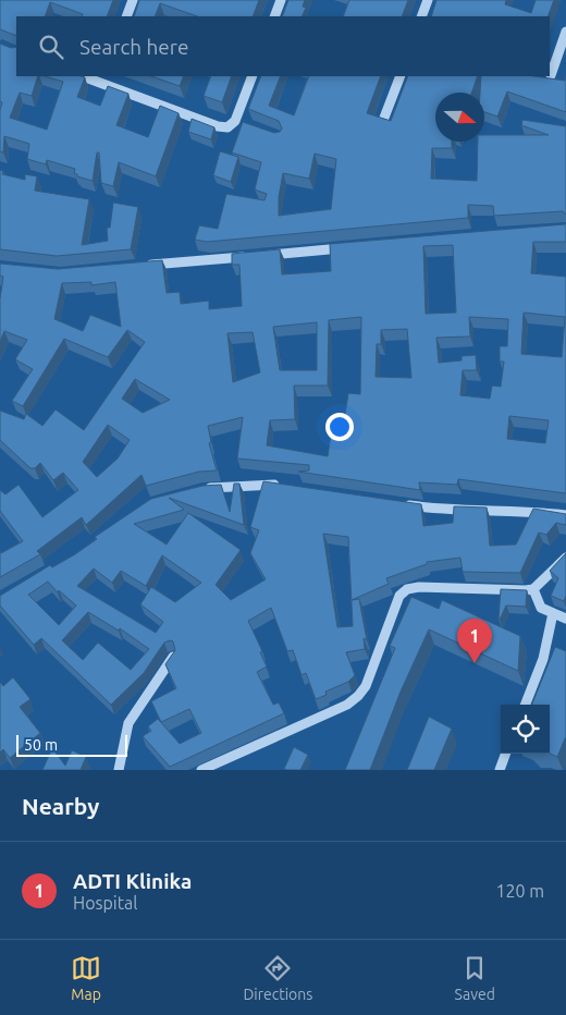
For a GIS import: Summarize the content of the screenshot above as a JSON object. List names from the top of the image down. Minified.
{"scale_bar":"50 m","north":"right","page":{"search":"Search here","pins":"1","scale":"50 m","heading":"Nearby","list":[{"mark":"1","name":"ADTI Klinika","note":"Hospital","value":"120 m"}],"nav":["Map","Directions","Saved"]}}
